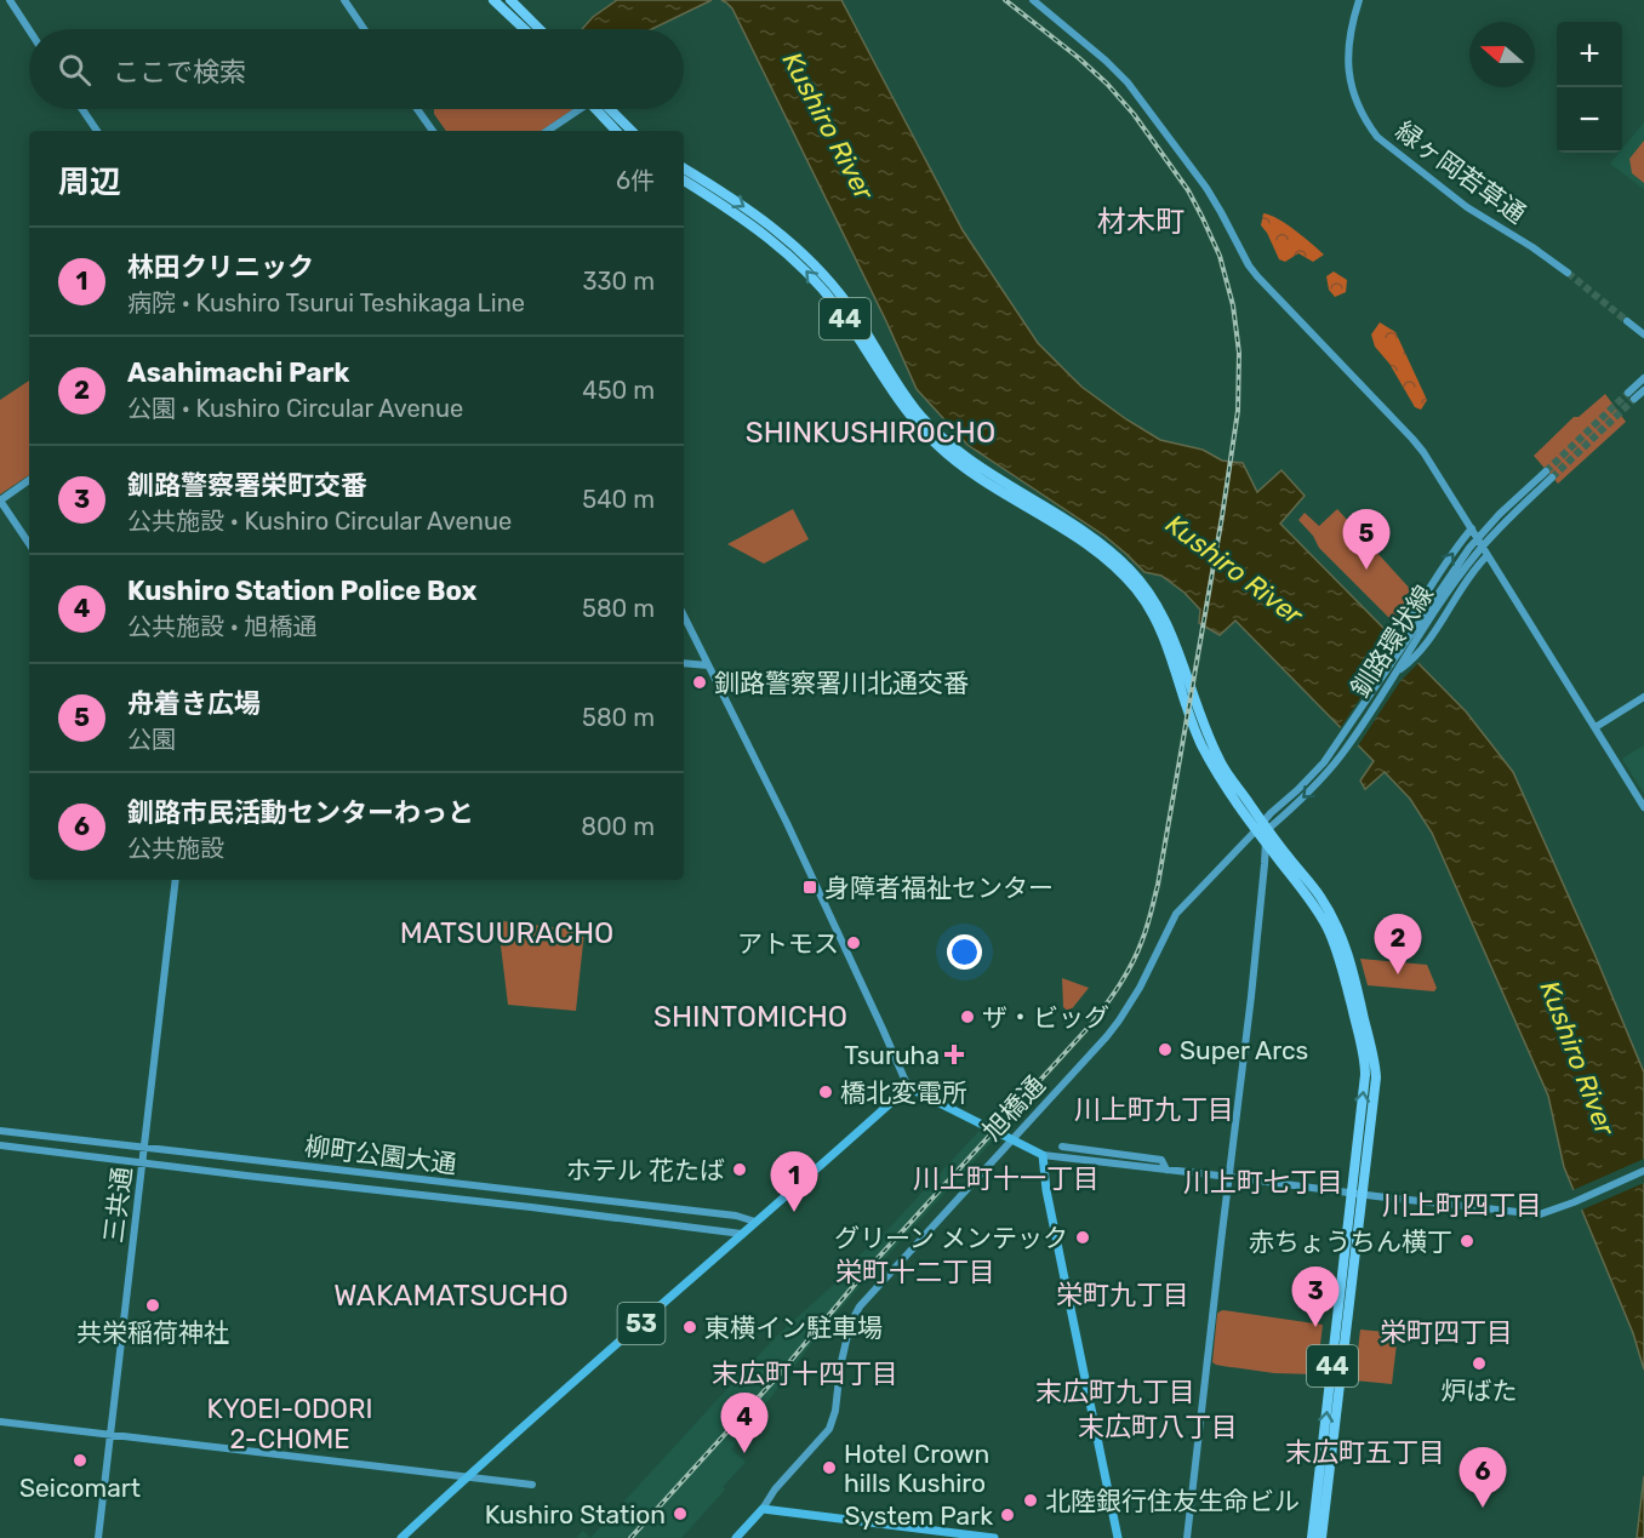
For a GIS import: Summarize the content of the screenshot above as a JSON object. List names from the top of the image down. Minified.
{"streets":{"highway":["44"],"main road":["53"],"street":["緑ヶ岡若草通","釧路環状線","旭橋通","柳町公園大通","三共通"]},"crossings":[["44","釧路環状線"],["44","旭橋通"],["釧路環状線","旭橋通"],["柳町公園大通","三共通"],["柳町公園大通","53"]],"districts":["材木町","SHINKUSHIROCHO","MATSUURACHO","SHINTOMICHO","川上町九丁目","川上町十一丁目","川上町七丁目","川上町四丁目","栄町十二丁目","栄町九丁目","WAKAMATSUCHO","栄町四丁目","末広町十四丁目","末広町九丁目","KYOEI-ODORI 2-CHOME","末広町八丁目","末広町五丁目"],"water":["Kushiro River"],"places":{"other":["釧路警察署川北通交番","アトモス","ザ・ビッグ","Super Arcs","橋北変電所","ホテル 花たば","グリーン メンテック","赤ちょうちん横丁","共栄稲荷神社","東横イン駐車場","炉ばた","Seicomart","Hotel Crown hills Kushiro","北陸銀行住友生命ビル","Kushiro Station","System Park"],"transit":["身障者福祉センター"],"health":["Tsuruha"]},"north":"left","page":{"map_buttons":["+","−"],"search":"ここで検索","heading":["周辺","6件"],"list":[{"mark":"1","name":"林田クリニック","note":"病院 · Kushiro Tsurui Teshikaga Line","value":"330 m"},{"mark":"2","name":"Asahimachi Park","note":"公園 · Kushiro Circular Avenue","value":"450 m"},{"mark":"3","name":"釧路警察署栄町交番","note":"公共施設 · Kushiro Circular Avenue","value":"540 m"},{"mark":"4","name":"Kushiro Station Police Box","note":"公共施設 · 旭橋通","value":"580 m"},{"mark":"5","name":"舟着き広場","note":"公園","value":"580 m"},{"mark":"6","name":"釧路市民活動センターわっと","note":"公共施設","value":"800 m"}],"pins":["5","2","1","3","4","6"]}}
